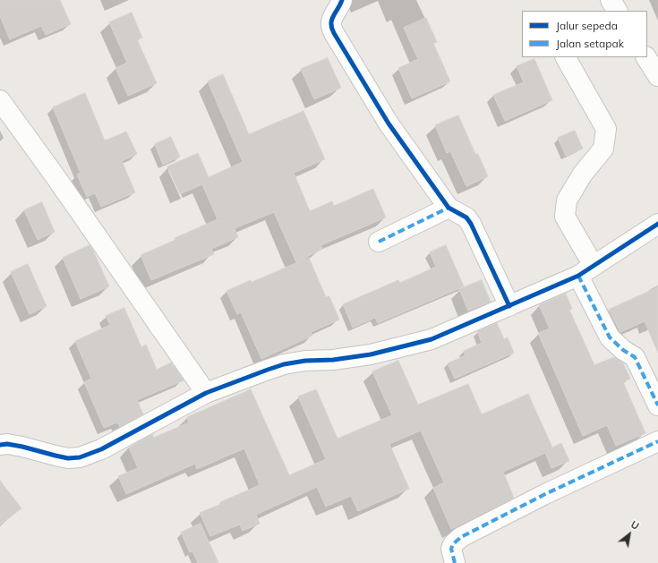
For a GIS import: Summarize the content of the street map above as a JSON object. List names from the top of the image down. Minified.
{"legend":["Jalur sepeda","Jalan setapak"],"north":"top right"}
